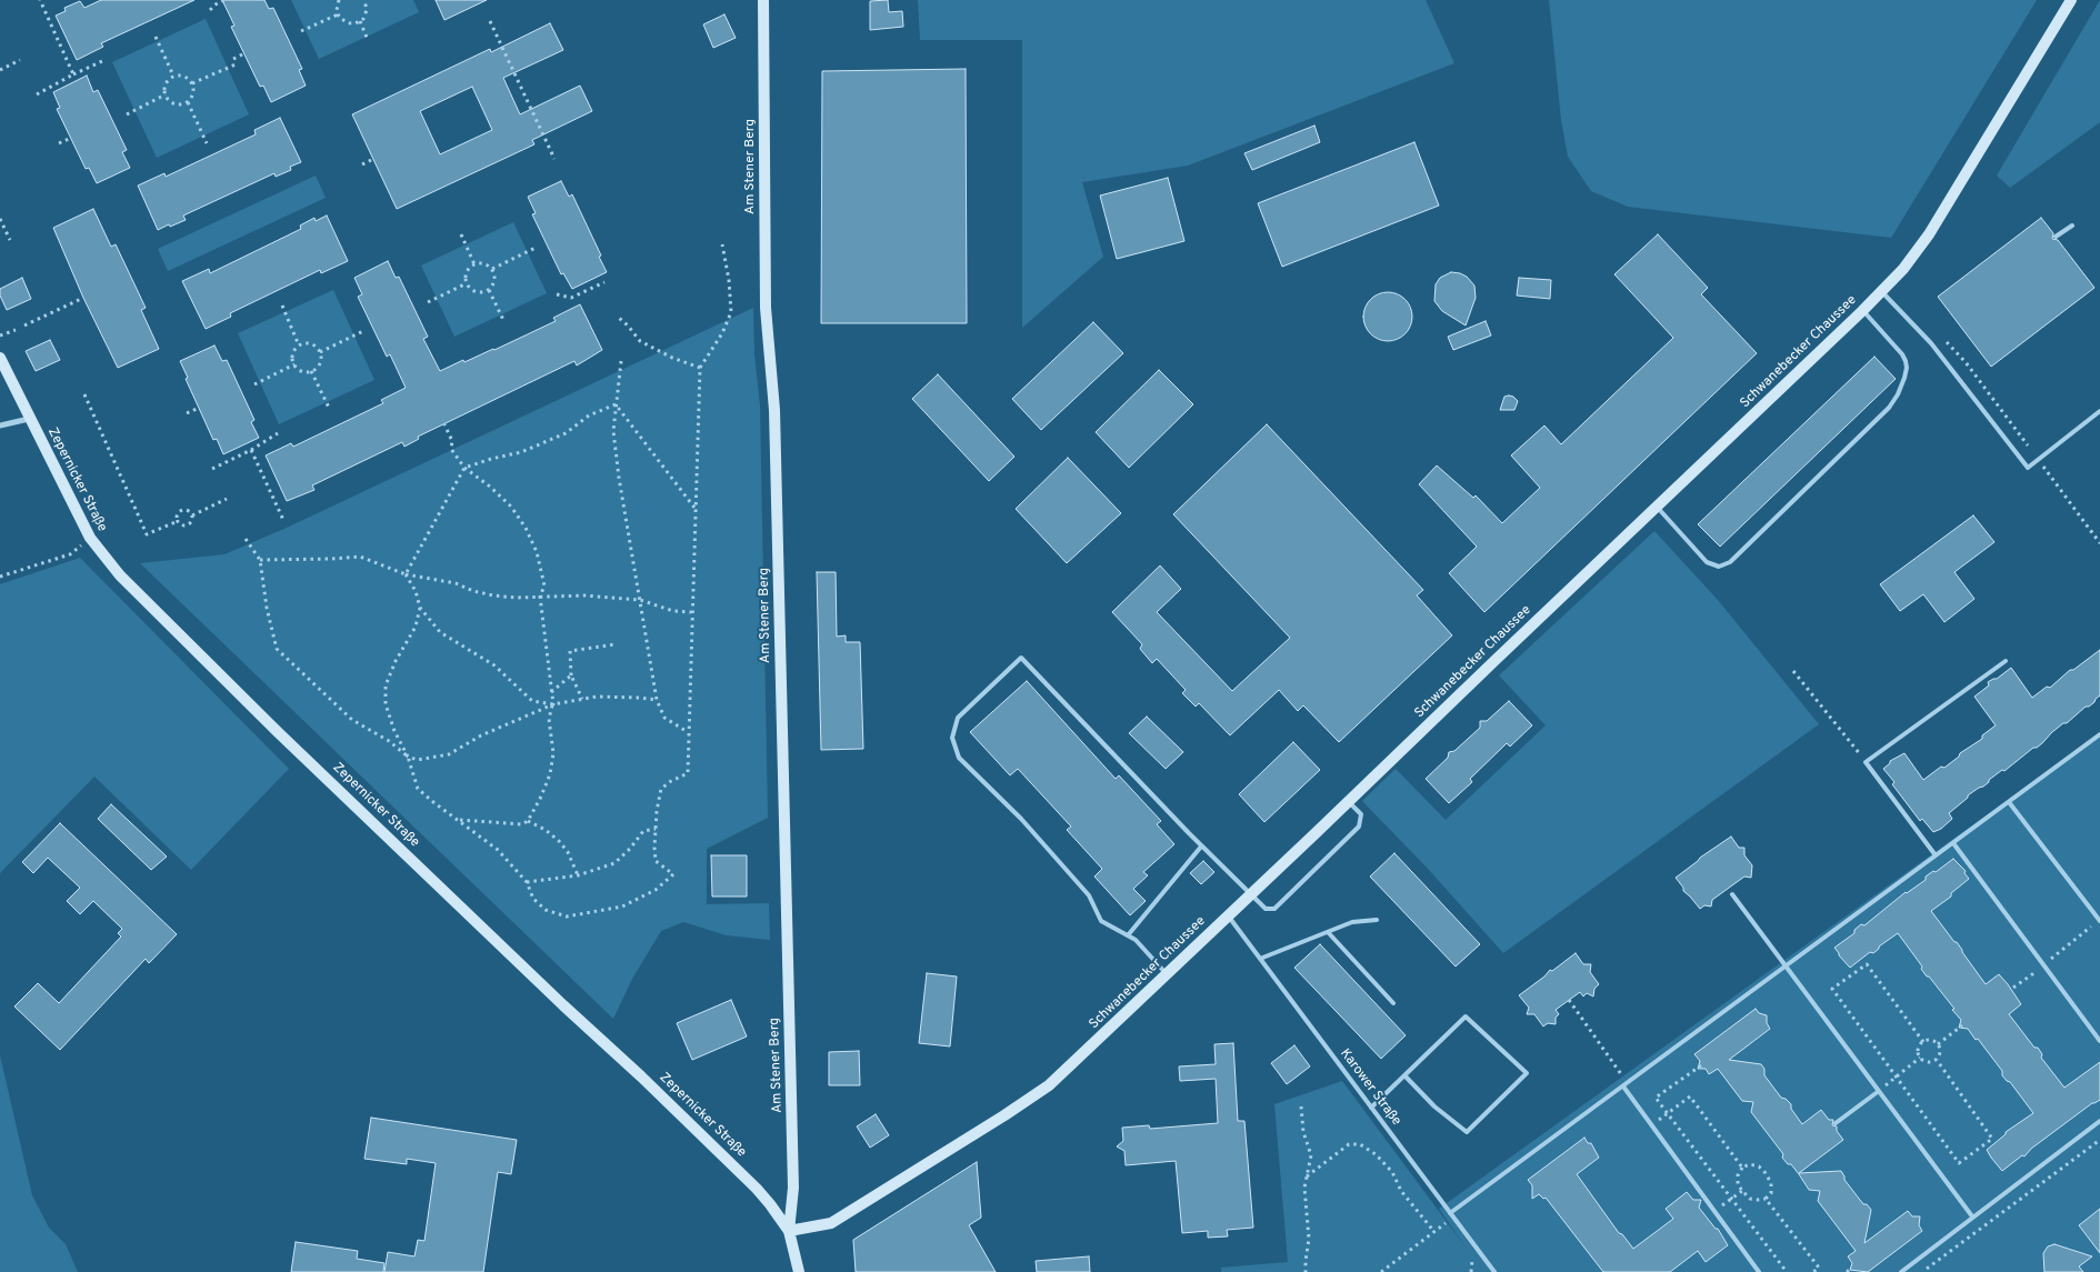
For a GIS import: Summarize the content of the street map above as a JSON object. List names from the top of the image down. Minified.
{"streets":{"main road":["Am Stener Berg","Schwanebecker Chaussee","Zepernicker Straße"],"lane":["Karower Straße"]},"crossings":[["Am Stener Berg","Schwanebecker Chaussee"],["Am Stener Berg","Zepernicker Straße"],["Schwanebecker Chaussee","Zepernicker Straße"],["Schwanebecker Chaussee","Karower Straße"]]}
